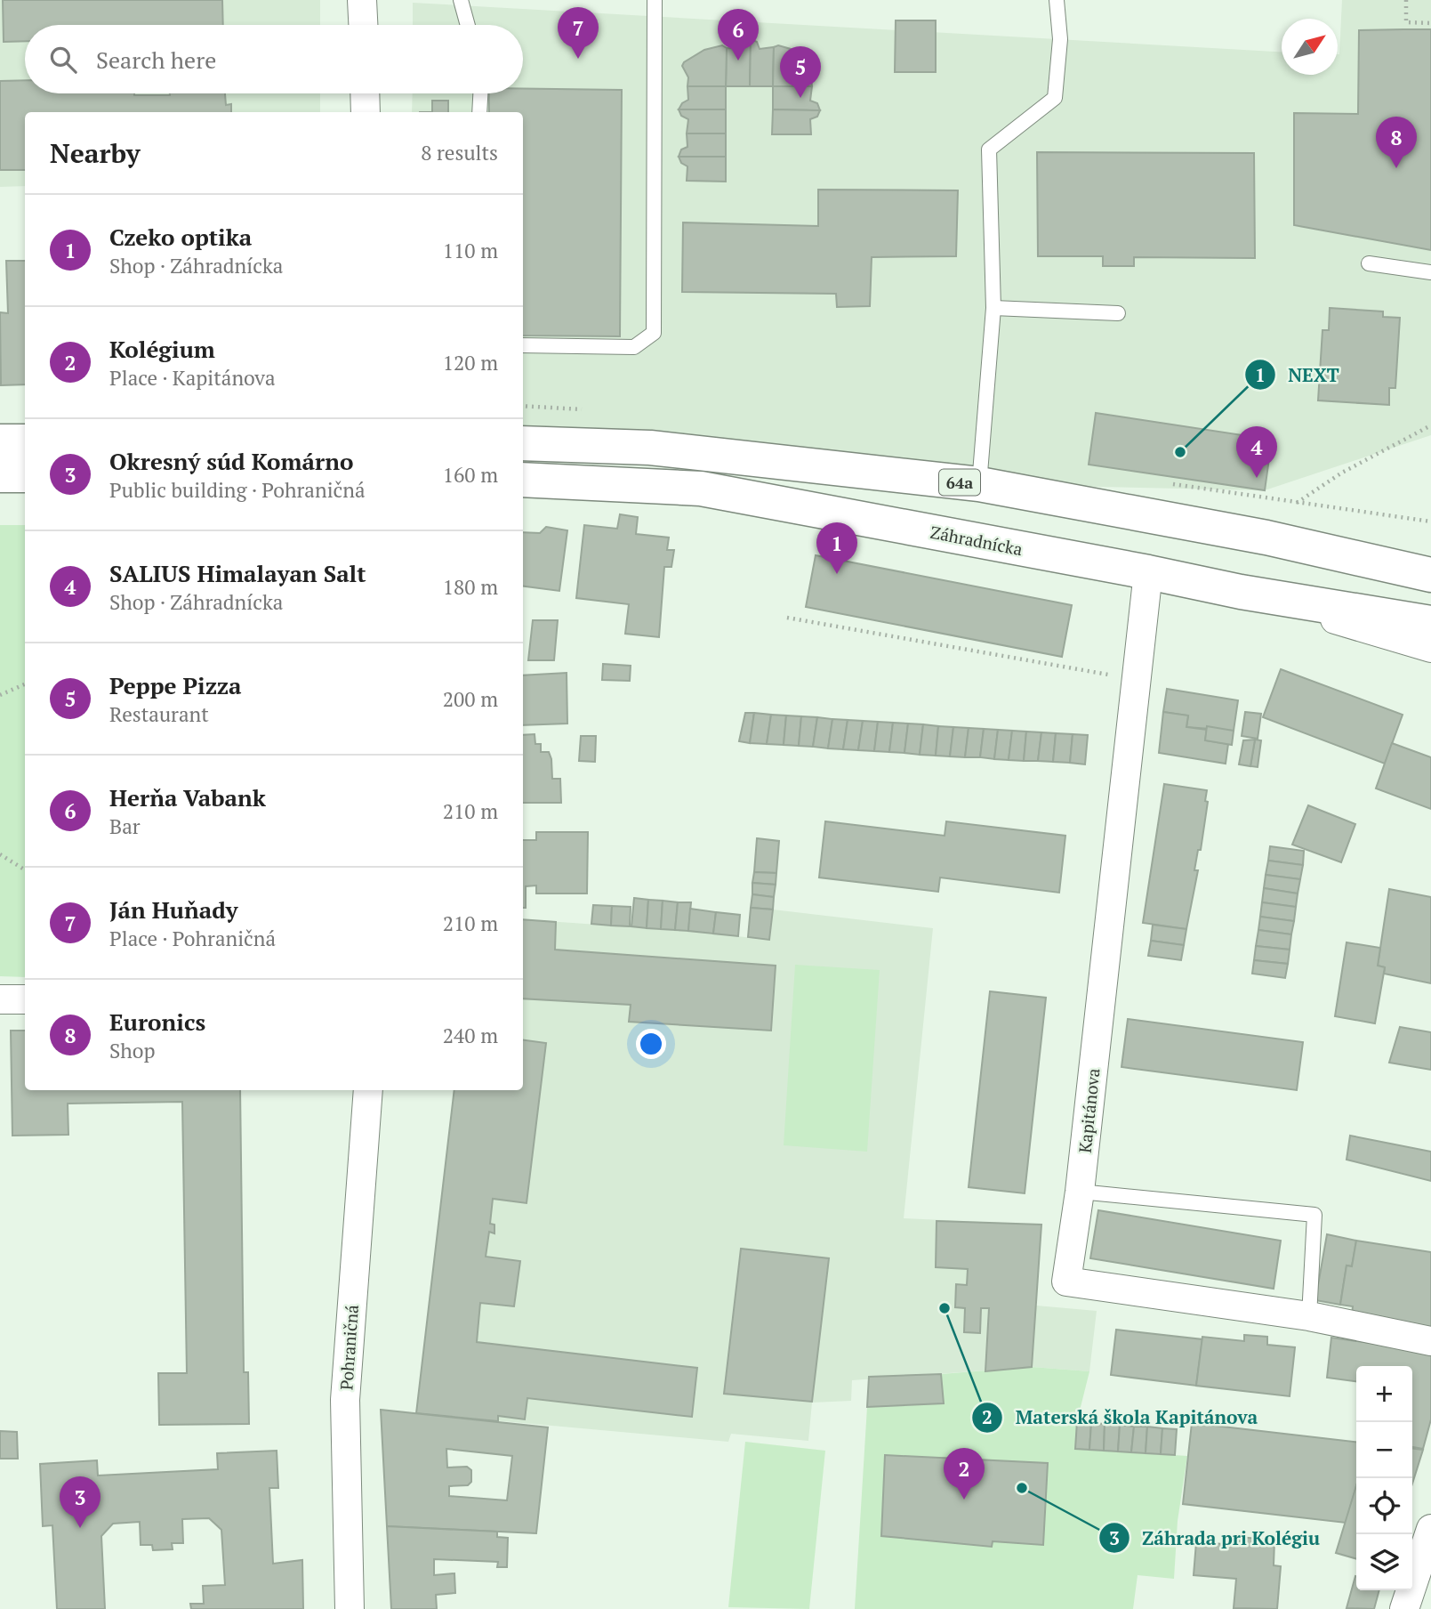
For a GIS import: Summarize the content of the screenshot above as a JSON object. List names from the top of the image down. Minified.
{"streets":{"main road":["64a","Záhradnícka"],"street":["Kapitánova","Pohraničná"]},"crossings":[["Záhradnícka","Kapitánova"]],"places":["NEXT","Materská škola Kapitánova","Záhrada pri Kolégiu"],"north":"top right","page":{"pins":["7","6","5","8","4","1","2","3"],"search":"Search here","heading":["Nearby","8 results"],"list":[{"mark":"1","name":"Czeko optika","note":"Shop · Záhradnícka","value":"110 m"},{"mark":"2","name":"Kolégium","note":"Place · Kapitánova","value":"120 m"},{"mark":"3","name":"Okresný súd Komárno","note":"Public building · Pohraničná","value":"160 m"},{"mark":"4","name":"SALIUS Himalayan Salt","note":"Shop · Záhradnícka","value":"180 m"},{"mark":"5","name":"Peppe Pizza","note":"Restaurant","value":"200 m"},{"mark":"6","name":"Herňa Vabank","note":"Bar","value":"210 m"},{"mark":"7","name":"Ján Huňady","note":"Place · Pohraničná","value":"210 m"},{"mark":"8","name":"Euronics","note":"Shop","value":"240 m"}],"map_buttons":["+","−"]}}
